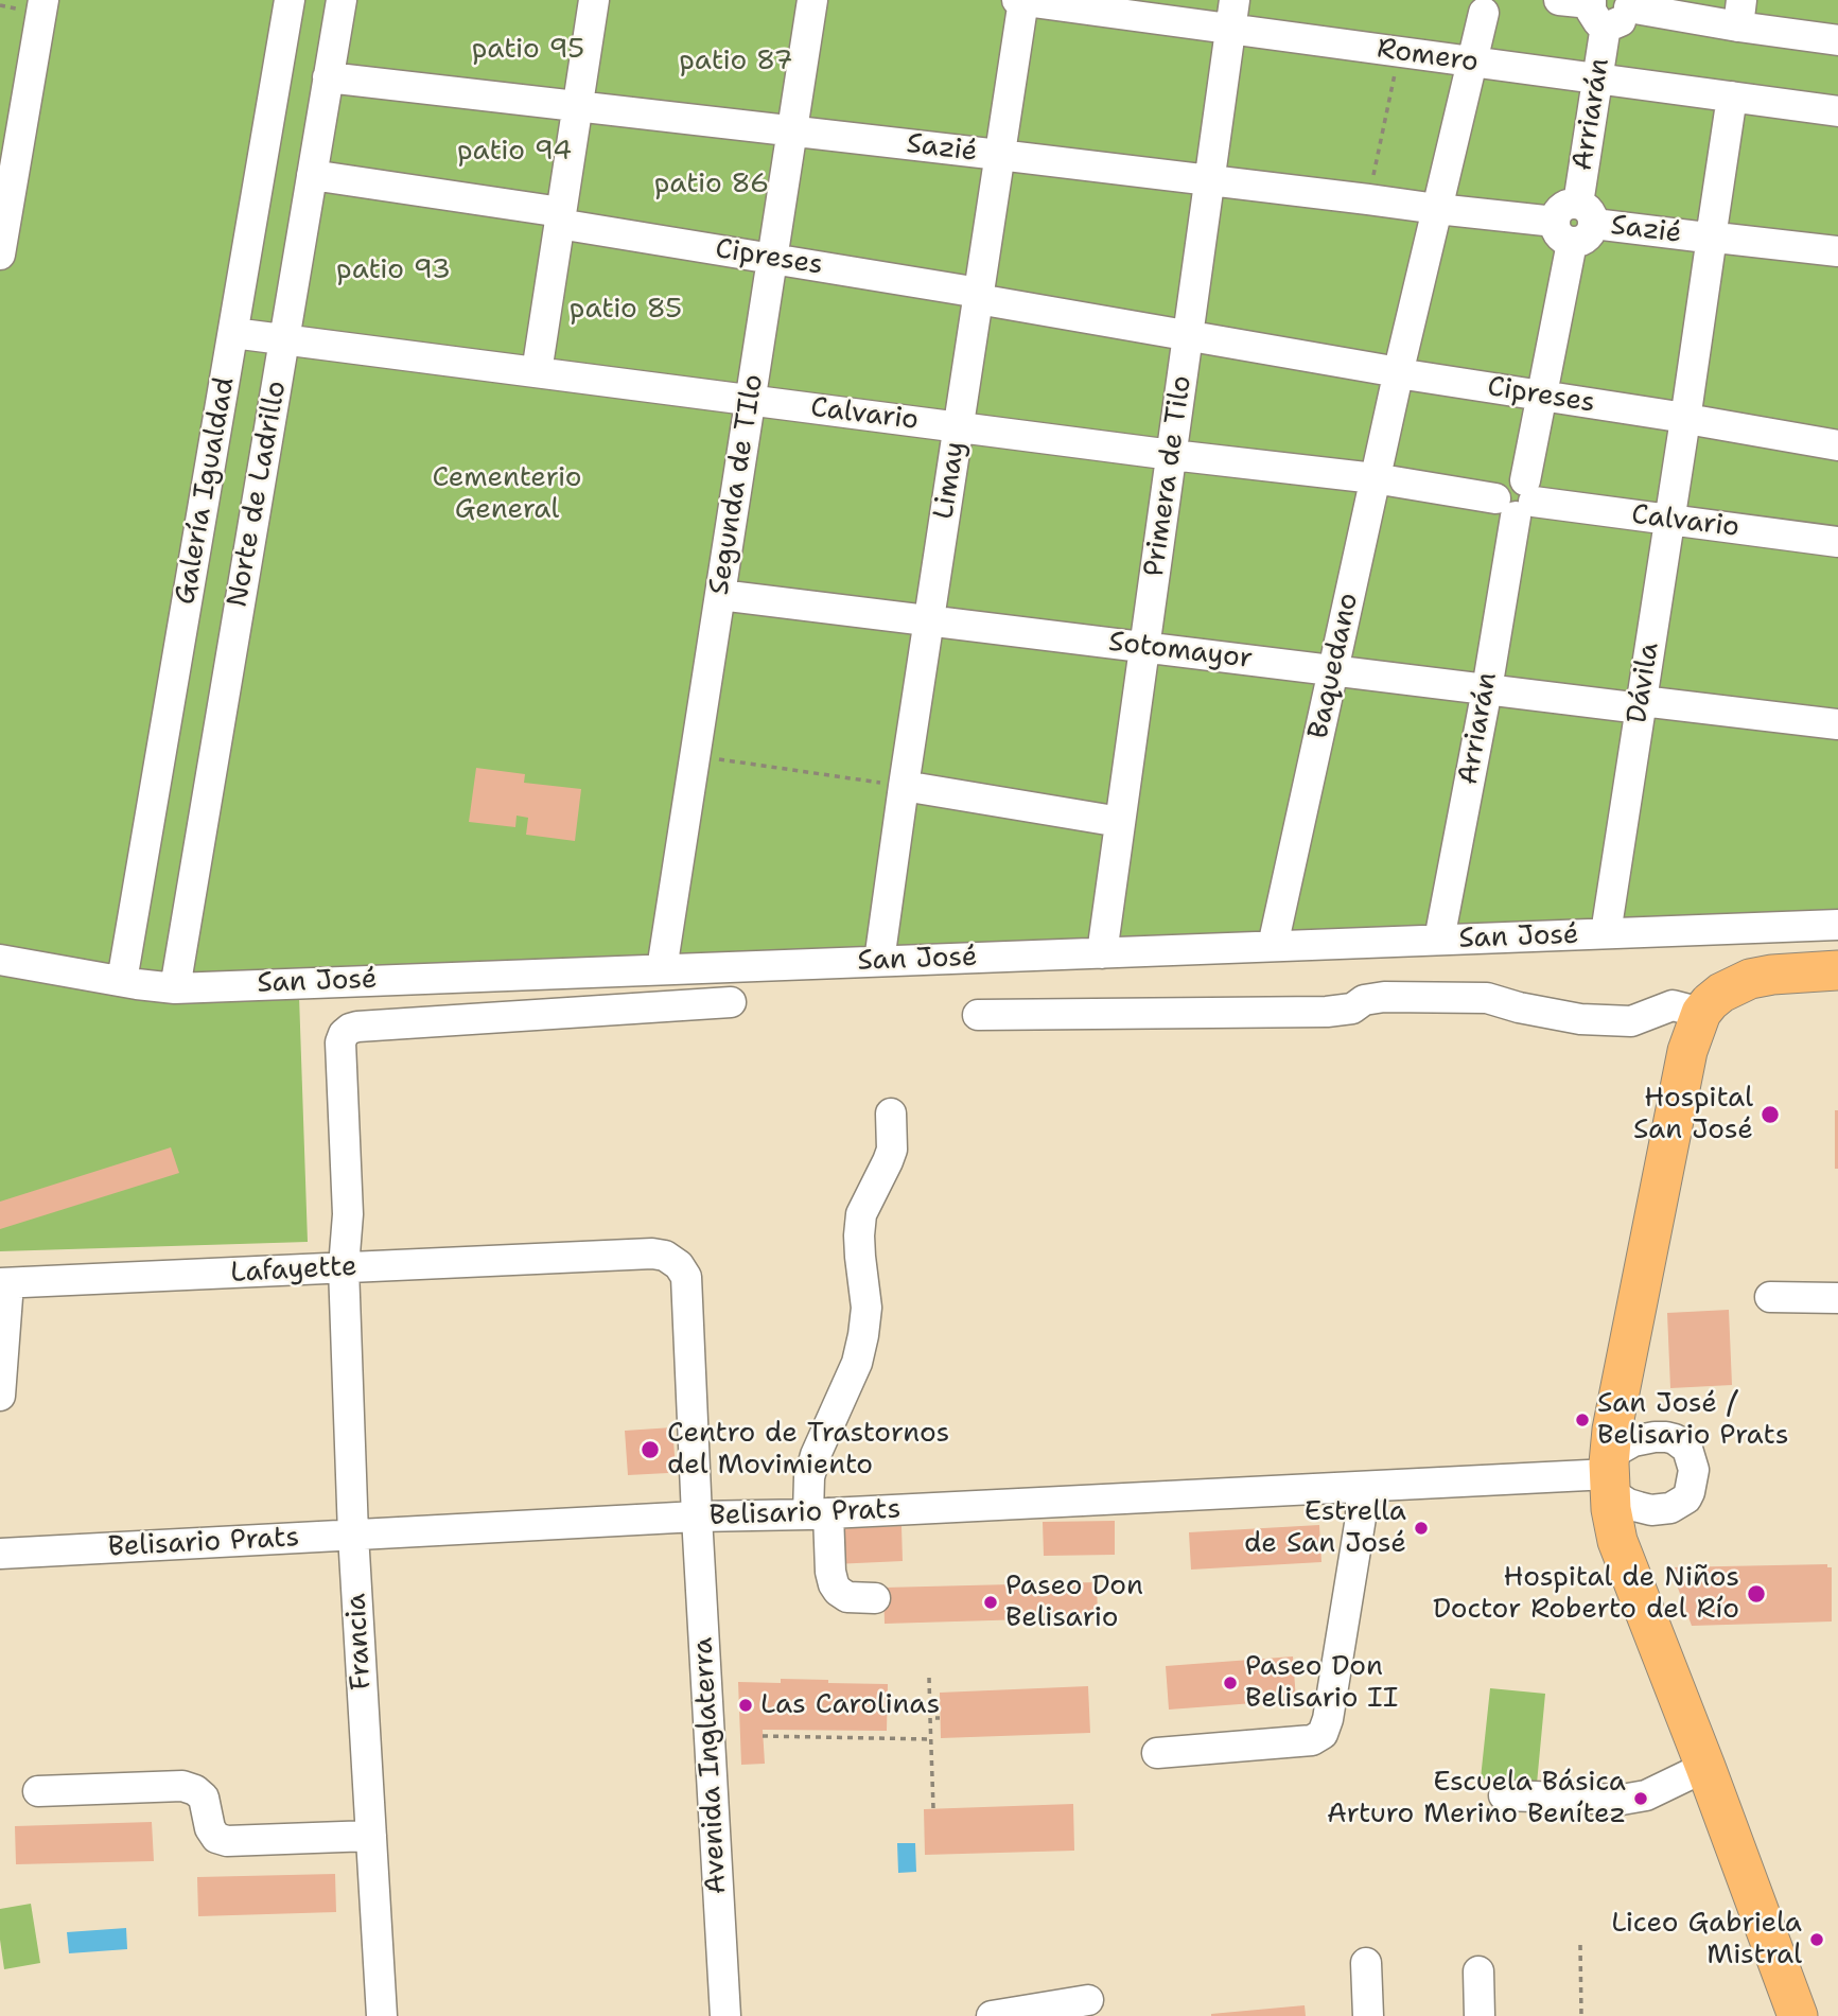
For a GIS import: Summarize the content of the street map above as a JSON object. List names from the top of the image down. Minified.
{"streets":{"street":["Romero","Arriarán","Sazié","Cipreses","Calvario","Primera de Tilo","Limay","Segunda de TIlo","Galería Igualdad","Norte de Ladrillo","Sotomayor","Baquedano","Dávila","San José","Lafayette","Belisario Prats","Francia","Avenida Inglaterra"]},"crossings":[["Romero","Arriarán"],["Romero","Primera de Tilo"],["Romero","Limay"],["Romero","Baquedano"],["Romero","Dávila"],["Arriarán","Sazié"],["Arriarán","Cipreses"],["Arriarán","Calvario"],["Arriarán","Sotomayor"],["Arriarán","San José"],["Sazié","Primera de Tilo"],["Sazié","Limay"],["Sazié","Segunda de TIlo"],["Sazié","Norte de Ladrillo"],["Sazié","Baquedano"],["Sazié","Dávila"],["Cipreses","Primera de Tilo"],["Cipreses","Limay"],["Cipreses","Segunda de TIlo"],["Cipreses","Norte de Ladrillo"],["Cipreses","Baquedano"],["Cipreses","Dávila"],["Calvario","Primera de Tilo"],["Calvario","Limay"],["Calvario","Segunda de TIlo"],["Calvario","Galería Igualdad"],["Calvario","Norte de Ladrillo"],["Calvario","Baquedano"],["Calvario","Dávila"],["Primera de Tilo","Sotomayor"],["Primera de Tilo","San José"],["Limay","Sotomayor"],["Limay","San José"],["Segunda de TIlo","Sotomayor"],["Segunda de TIlo","San José"],["Galería Igualdad","San José"],["Norte de Ladrillo","San José"],["Sotomayor","Baquedano"],["Sotomayor","Dávila"],["Baquedano","San José"],["Dávila","San José"],["Lafayette","Belisario Prats"],["Lafayette","Francia"],["Lafayette","Avenida Inglaterra"],["Belisario Prats","Francia"],["Belisario Prats","Avenida Inglaterra"]],"parks":["patio 95","patio 87","patio 94","patio 86","patio 93","patio 85","Cementerio General"],"places":["Hospital San José","San José / Belisario Prats","Centro de Trastornos del Movimiento","Estrella de San José","Hospital de Niños Doctor Roberto del Río","Paseo Don Belisario","Paseo Don Belisario II","Las Carolinas","Escuela Básica Arturo Merino Benítez","Liceo Gabriela Mistral"]}
